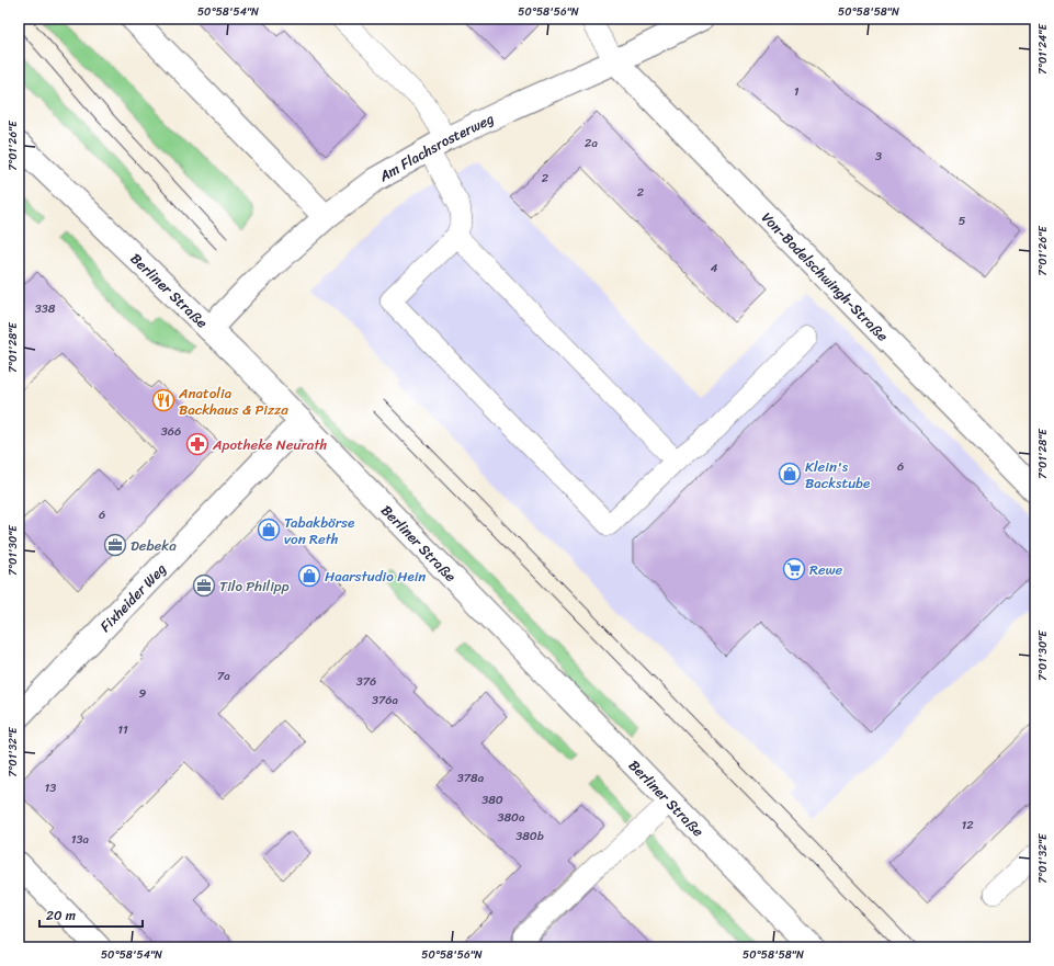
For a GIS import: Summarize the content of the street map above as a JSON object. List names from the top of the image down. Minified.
{"streets":{"street":["Am Flachsrosterweg","Von-Bodelschwingh-Straße","Berliner Straße","Fixheider Weg"]},"crossings":[["Am Flachsrosterweg","Von-Bodelschwingh-Straße"],["Am Flachsrosterweg","Berliner Straße"],["Berliner Straße","Fixheider Weg"]],"places":{"restaurant":["Anatolia Backhaus & Pizza"],"pharmacy":["Apotheke Neurath"],"shop":["Klein's Backstube","Tabakbörse von Reth","Haarstudio Hein"],"office":["Debeka","Tilo Philipp"],"supermarket":["Rewe"]},"house_numbers":["1","2a","3","2","2","5","4","338","366","6","6","7a","376","9","376a","11","378a","13","380","380a","12","380b","13a"],"scale_bar":"20 m","coordinates":["50°58'54\"N","50°58'56\"N","50°58'58\"N","7°01'24\"E","7°01'26\"E","7°01'28\"E","7°01'30\"E","7°01'32\"E"]}
